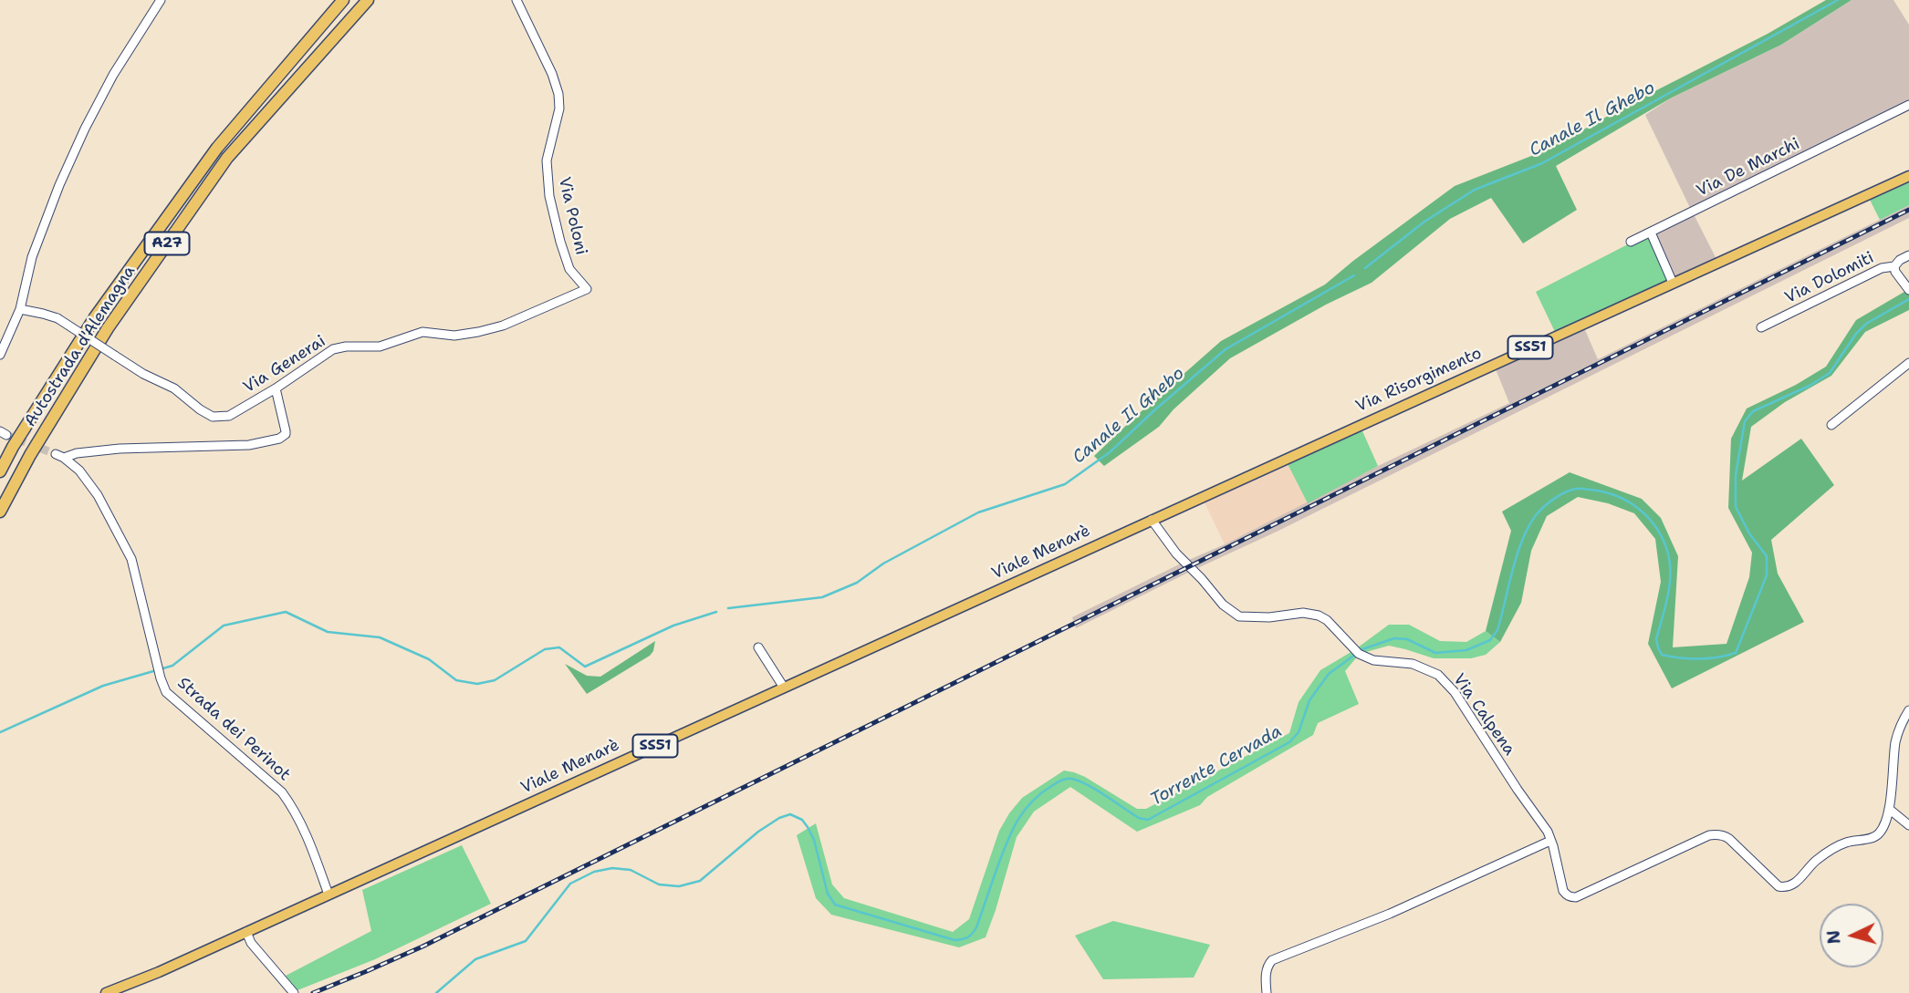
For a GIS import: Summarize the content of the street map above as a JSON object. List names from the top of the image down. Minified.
{"streets":{"highway":["A27","Autostrada d'Alemagna"],"main road":["SS51","Via Risorgimento","Viale Menarè"],"street":["Via De Marchi","Via Poloni","Via Dolomiti","Via Generai","Via Calpena","Strada dei Perinot"]},"crossings":[["Via Poloni","Via Generai"],["Via Generai","Strada dei Perinot"],["Via Risorgimento","Viale Menarè"],["Via Risorgimento","Via Calpena"],["Viale Menarè","Via Calpena"],["Viale Menarè","Strada dei Perinot"]],"water":["Canale Il Ghebo","Torrente Cervada"],"north":"left"}
